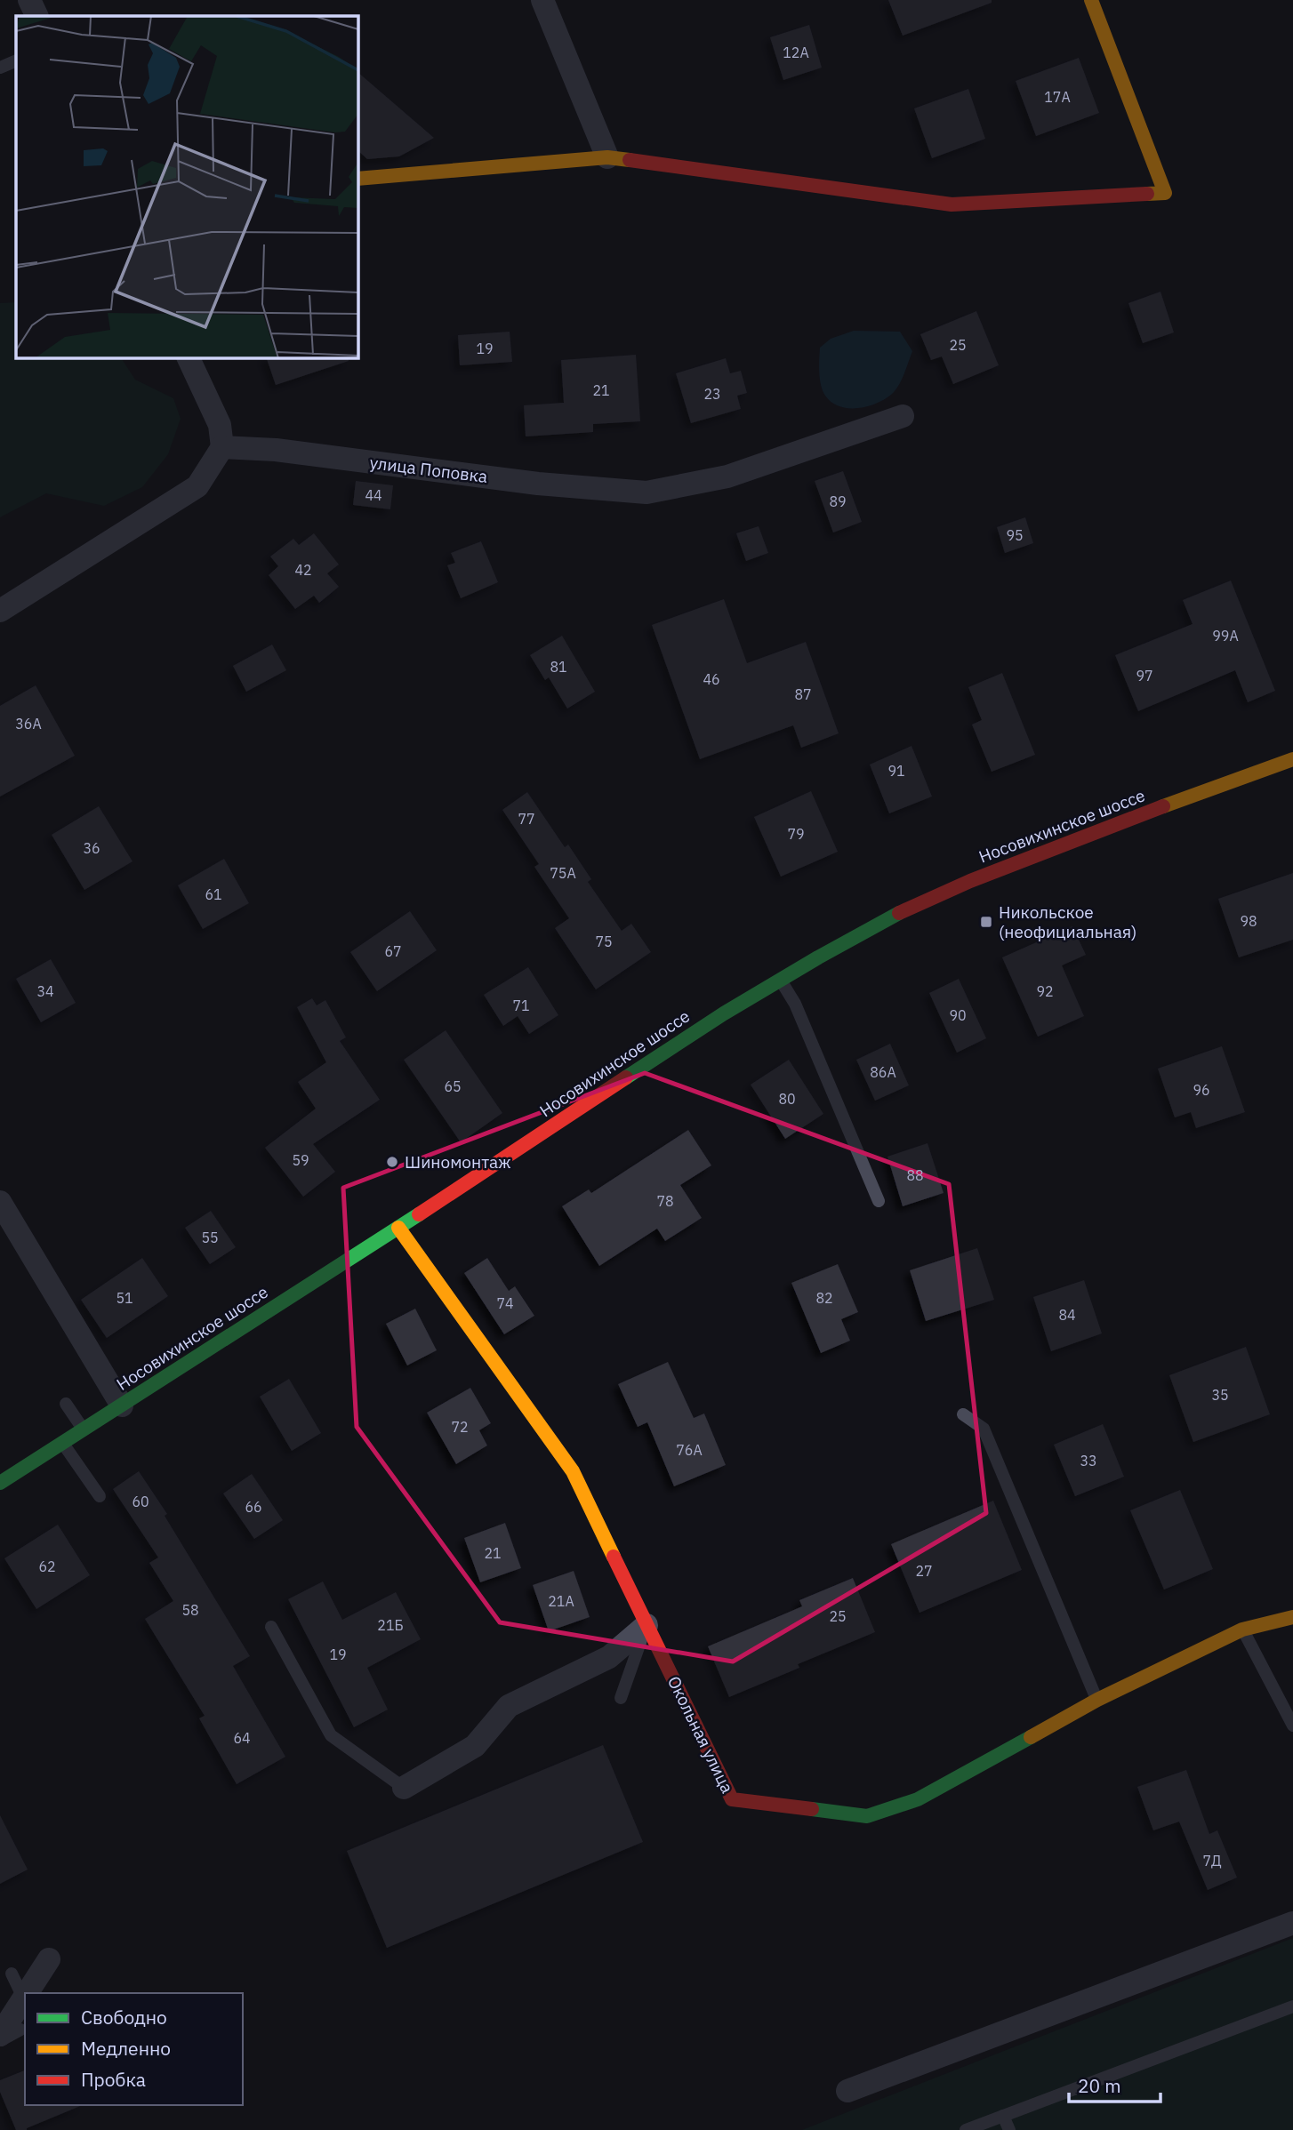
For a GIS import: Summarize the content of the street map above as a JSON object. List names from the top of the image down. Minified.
{"streets":{"street":["улица Поповка","Носовихинское шоссе","Окольная улица"]},"places":{"transit":["Никольское (неофициальная)"],"other":["Шиномонтаж"]},"house_numbers":["12А","17А","25","19","21","23","44","89","95","42","99А","81","97","46","87","36А","91","77","79","36","75А","61","98","75","67","34","92","71","90","86А","65","96","80","59","88","78","55","51","82","74","84","35","72","76А","33","60","66","21","62","27","21А","58","25","21Б","19","64","7Д"],"legend":["Свободно","Медленно","Пробка"],"scale_bar":"20 m"}
